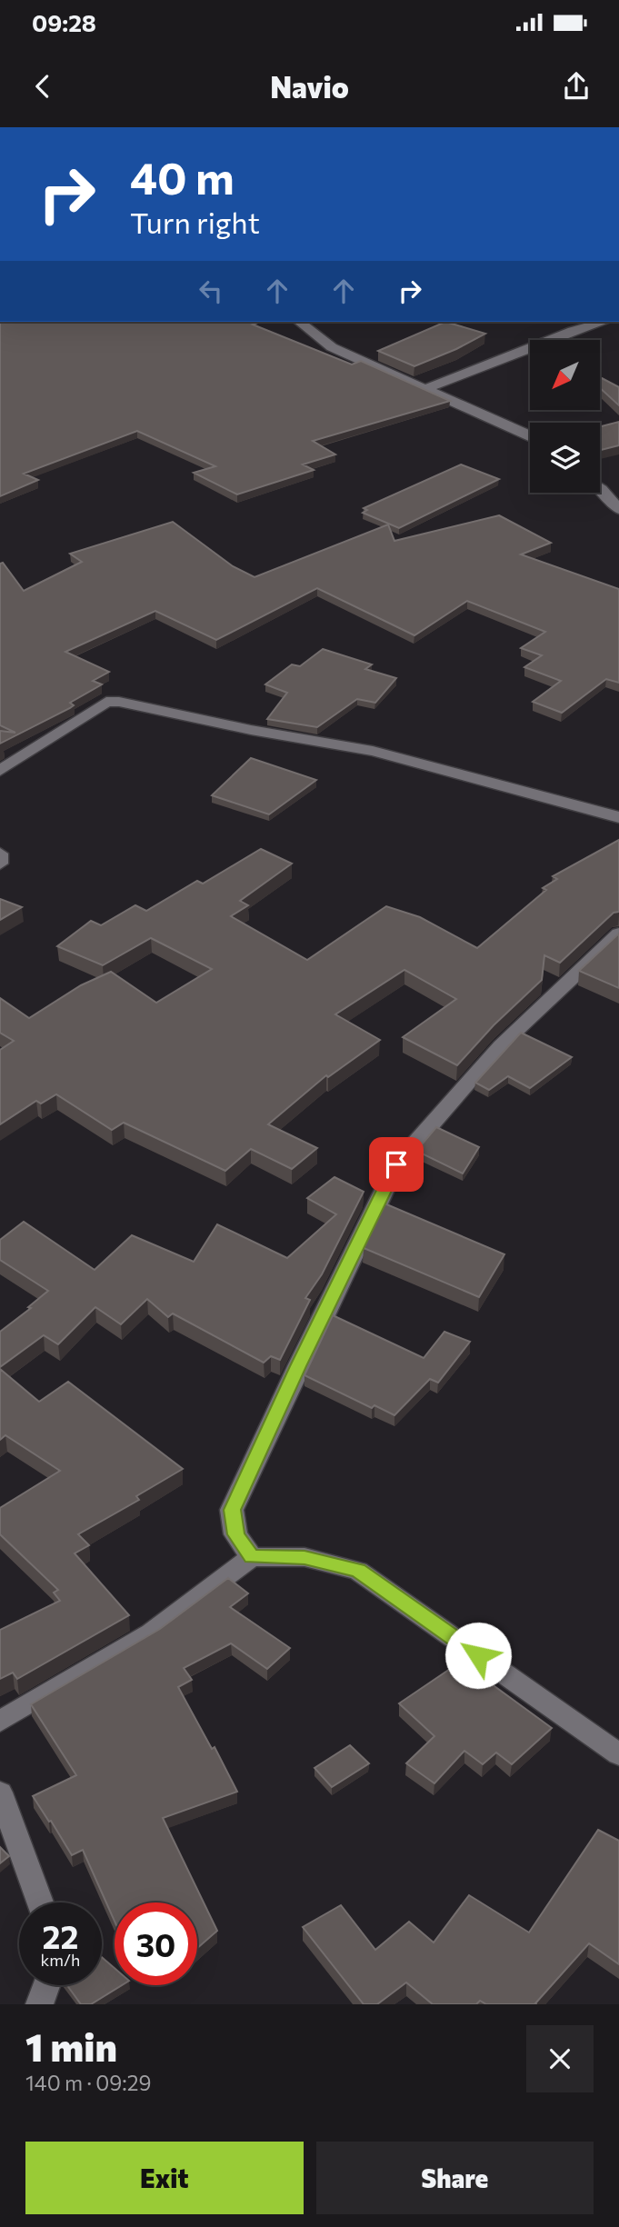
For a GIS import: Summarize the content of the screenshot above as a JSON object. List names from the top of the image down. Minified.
{"north":"bottom left","page":{"status":"09:28","header":"Navio","turn":["40 m","Turn right"],"speed":"22 km/h","limit":"30","heading":["1 min","140 m · 09:29"],"buttons":["Exit","Share"]}}
